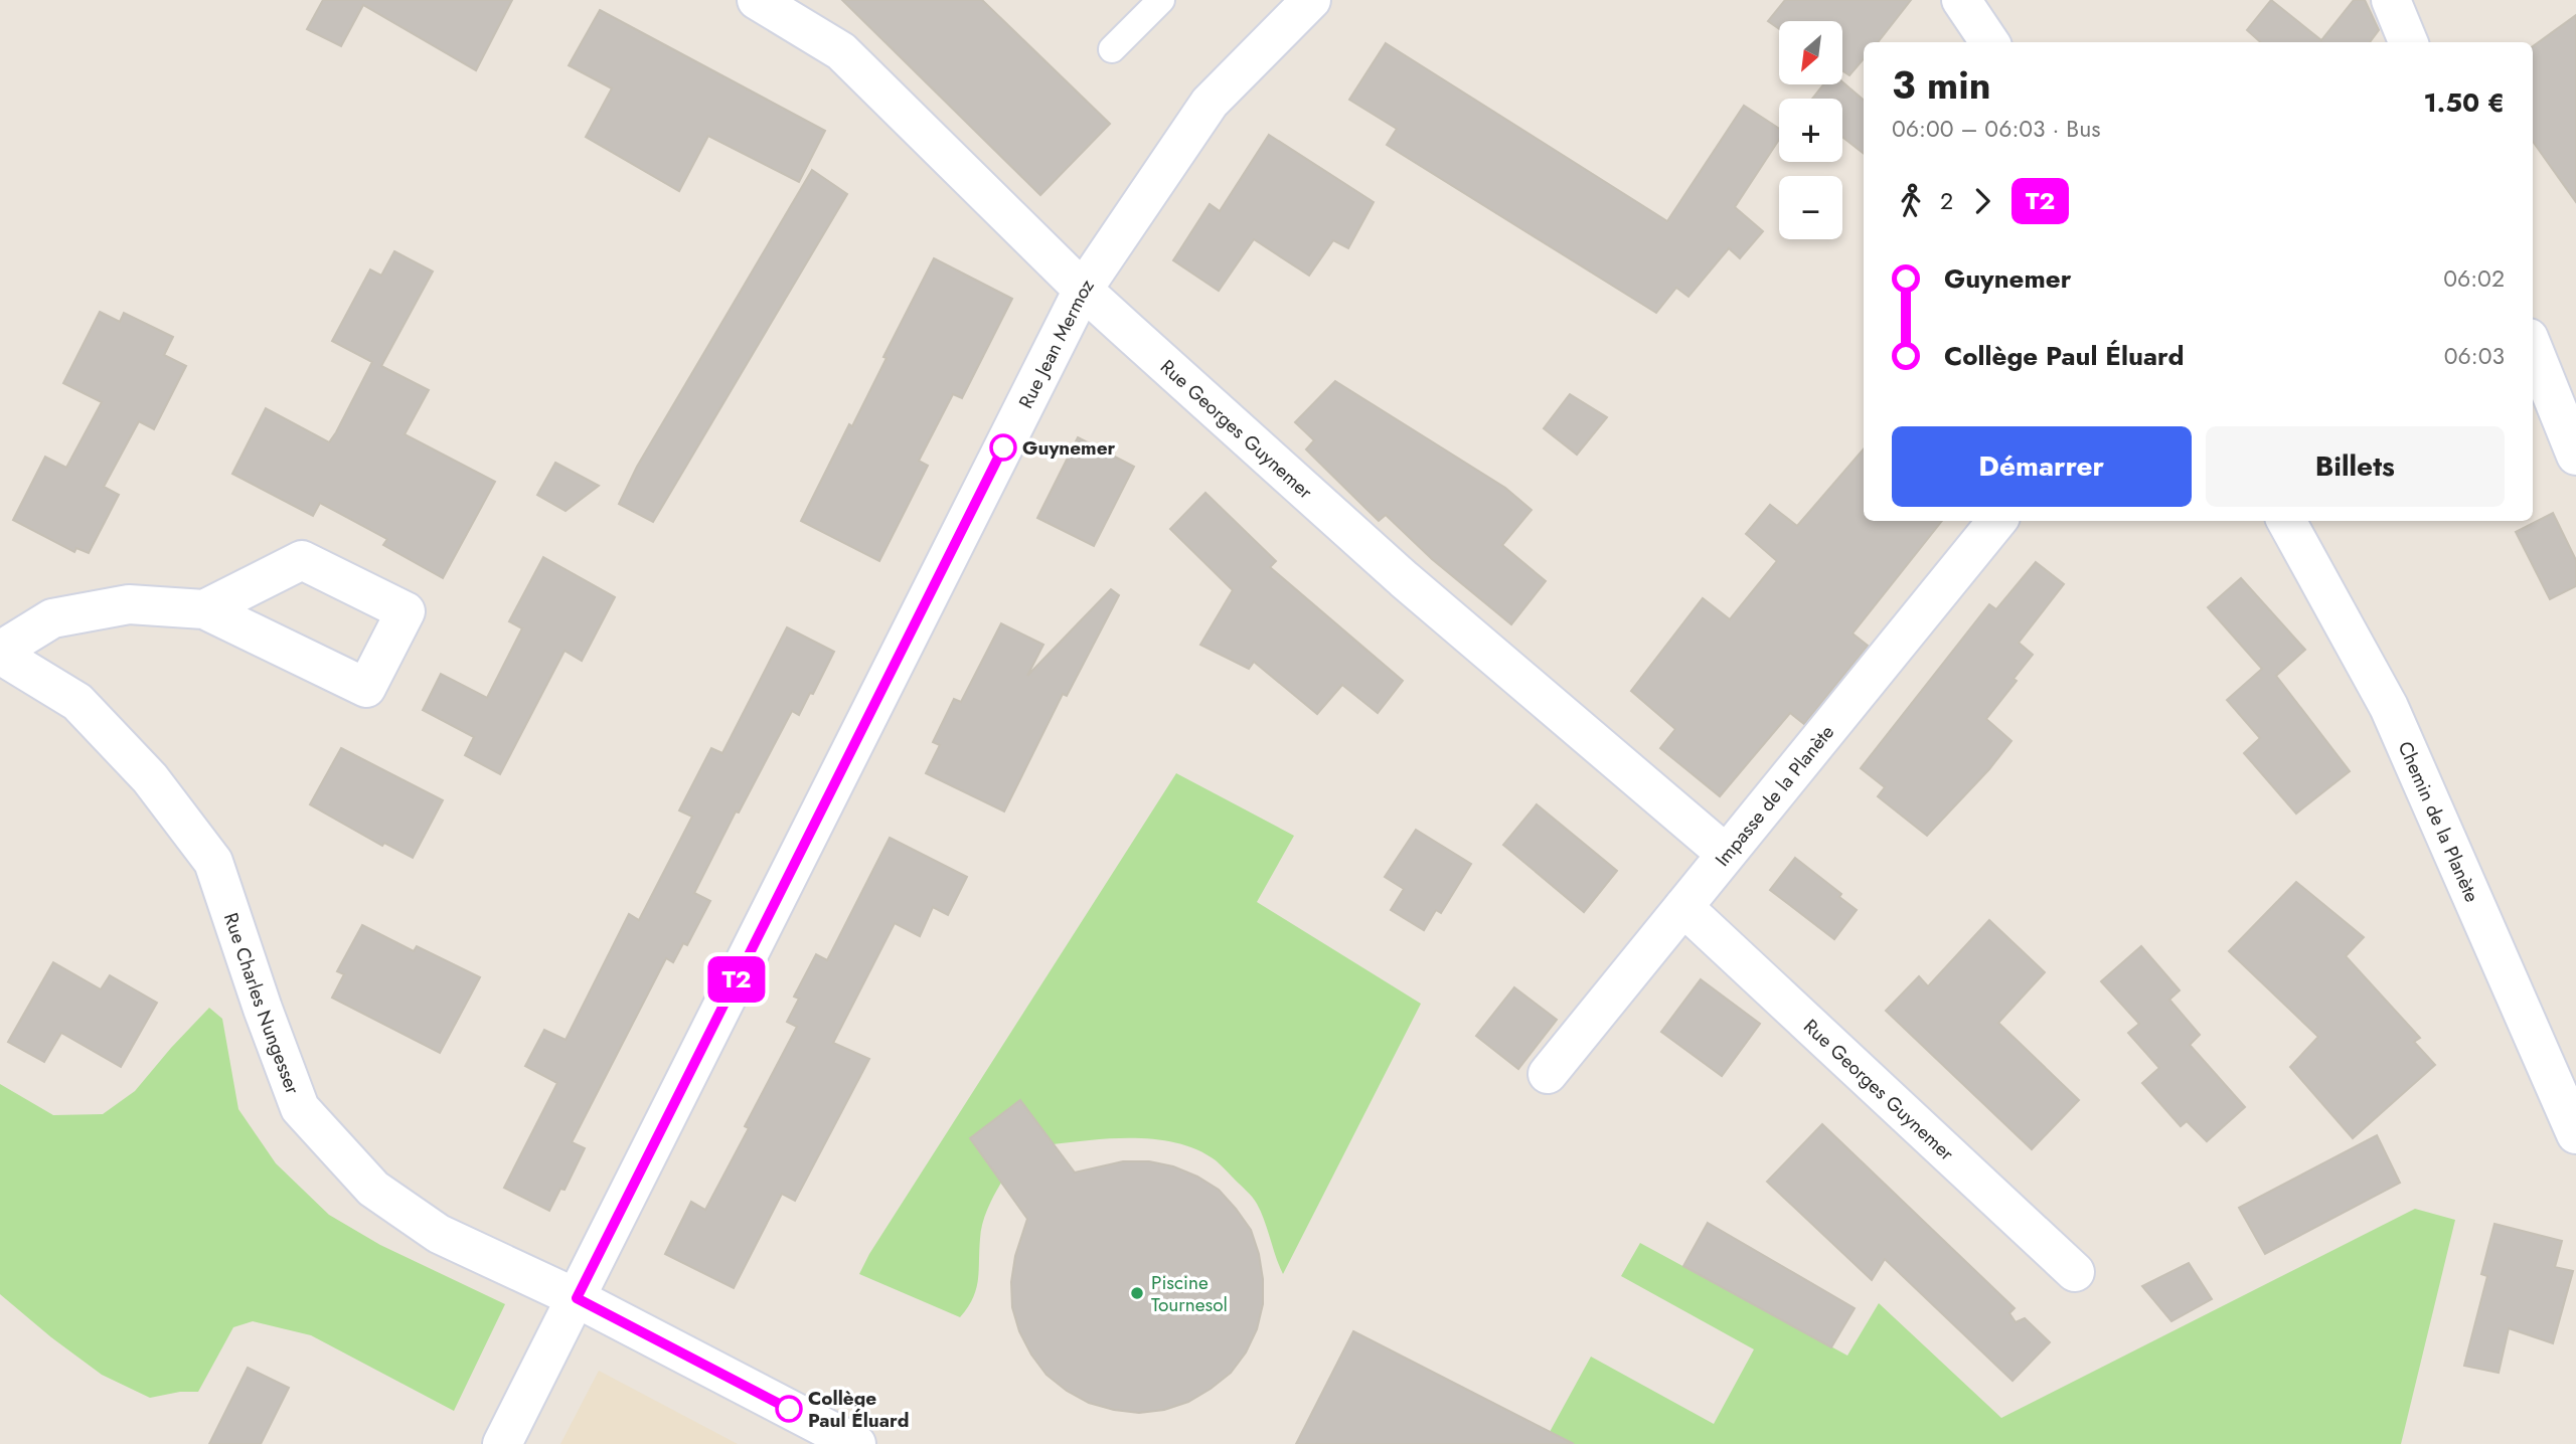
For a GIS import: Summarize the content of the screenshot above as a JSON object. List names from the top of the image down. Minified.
{"streets":{"street":["Rue Jean Mermoz","Rue Georges Guynemer","Impasse de la Planète","Chemin de la Planète","Rue Charles Nungesser"]},"crossings":[["Rue Jean Mermoz","Rue Georges Guynemer"],["Rue Jean Mermoz","Rue Charles Nungesser"],["Rue Georges Guynemer","Impasse de la Planète"]],"places":["Guynemer","Piscine Tournesol","Collège Paul Éluard"],"lines":["bus line T2"],"north":"bottom left","page":{"on_map":"T2","map_buttons":["+","−"],"heading":["3 min","06:00 – 06:03 · Bus","1.50 €"],"legs":["2","T2"],"list":[{"name":"Guynemer","value":"06:02"},{"name":"Collège Paul Éluard","value":"06:03"}],"buttons":["Démarrer","Billets"]}}
